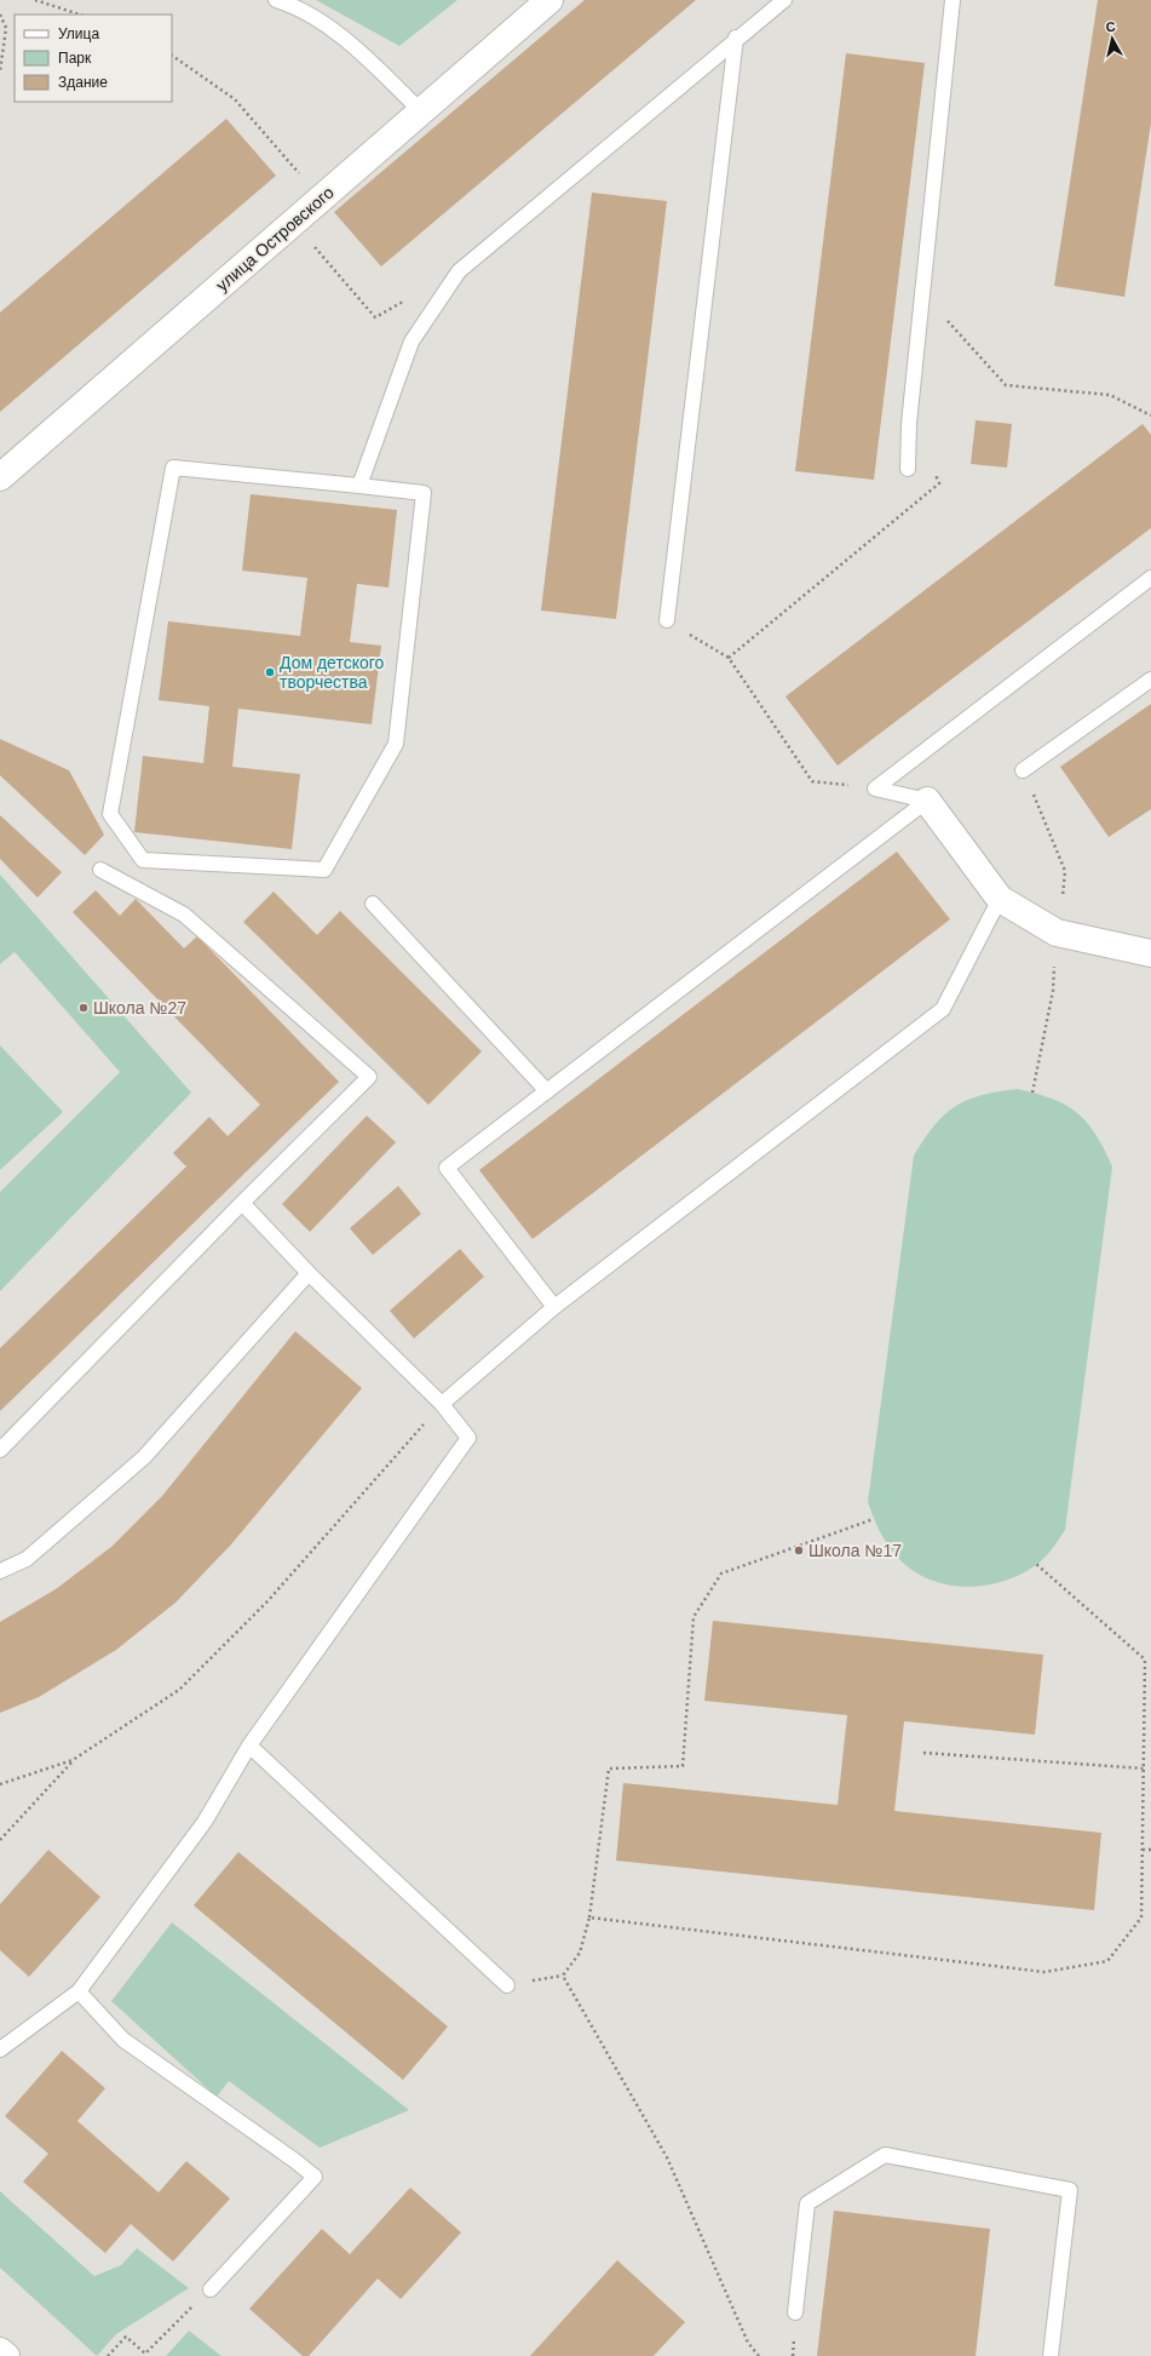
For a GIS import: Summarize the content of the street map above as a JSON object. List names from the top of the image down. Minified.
{"streets":{"street":["улица Островского"]},"places":["Дом детского творчества","Школа №27","Школа №17"],"legend":["Улица","Парк","Здание"],"north":"top"}
